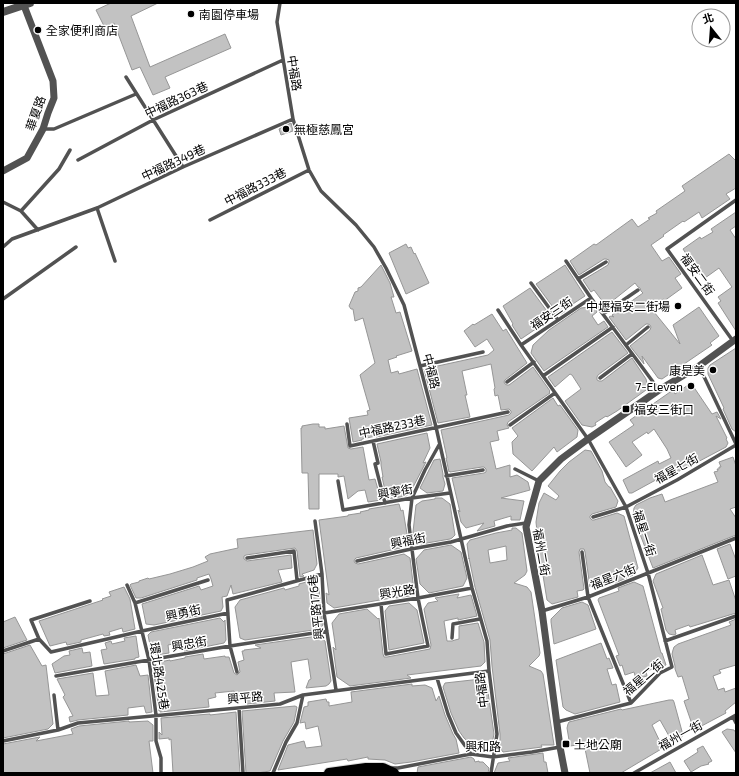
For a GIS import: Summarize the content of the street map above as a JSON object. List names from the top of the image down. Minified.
{"streets":{"street":["華夏路","福州二街"],"lane":["中福路","中福路363巷","中福路349巷","中福路333巷","福安二街","福安三街","中福路233巷","福星七街","興寧街","福星一街","興福街","福星六街","興光路","興平路176巷","興勇街","興忠街","環北路425巷","福星二街","興平路","福州一街","興和路"]},"crossings":[["中福路","中福路363巷"],["中福路","中福路349巷"],["中福路","中福路333巷"],["中福路","中福路233巷"],["中福路","興寧街"],["中福路","興福街"],["中福路","興光路"],["中福路","興平路"],["中福路","興和路"],["福安二街","福州二街"],["福星七街","福星一街"],["福星一街","福州二街"],["福星一街","福星六街"],["福星一街","福星二街"],["興福街","福州二街"],["福州二街","福星六街"],["福州二街","福星二街"],["福州二街","興和路"],["興光路","興平路176巷"],["興平路176巷","興忠街"],["興平路176巷","興平路"],["興勇街","環北路425巷"],["興忠街","環北路425巷"],["環北路425巷","興平路"]],"places":{"other":["南園停車場","全家便利商店","無極慈鳳宮","中壢福安二街場","康是美","7-Eleven"],"transit":["福安三街口","土地公廟"]},"north":"top"}
